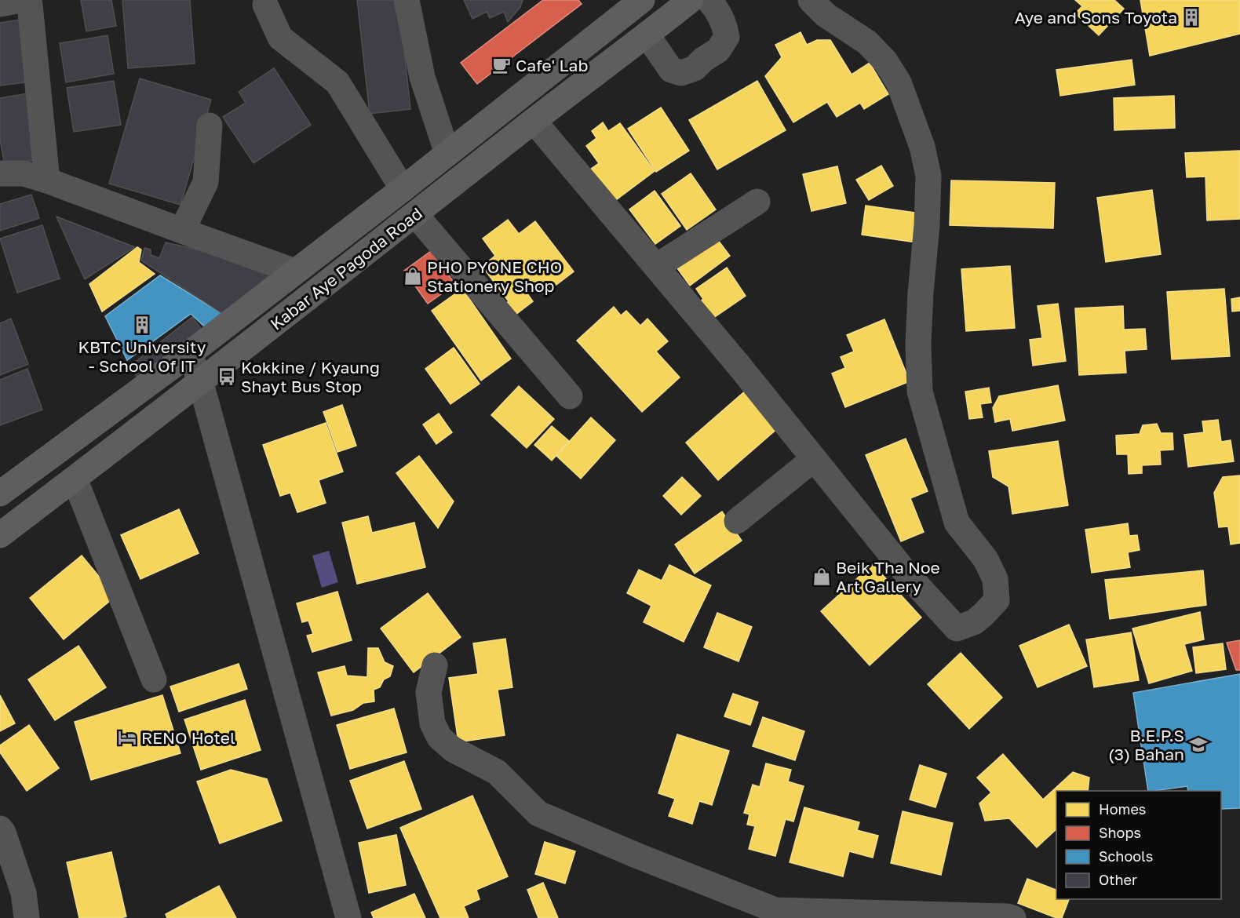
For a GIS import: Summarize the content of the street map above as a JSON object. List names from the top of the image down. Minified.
{"streets":{"main road":["Kabar Aye Pagoda Road"]},"places":{"building":["Aye and Sons Toyota","KBTC University - School Of IT"],"cafe":["Cafe' Lab"],"shop":["PHO PYONE CHO Stationery Shop","Beik Tha Noe Art Gallery"],"bus stop":["Kokkine / Kyaung Shayt Bus Stop"],"hotel":["RENO Hotel"],"school or university":["B.E.P.S (3) Bahan"]},"legend":["Homes","Shops","Schools","Other"]}
